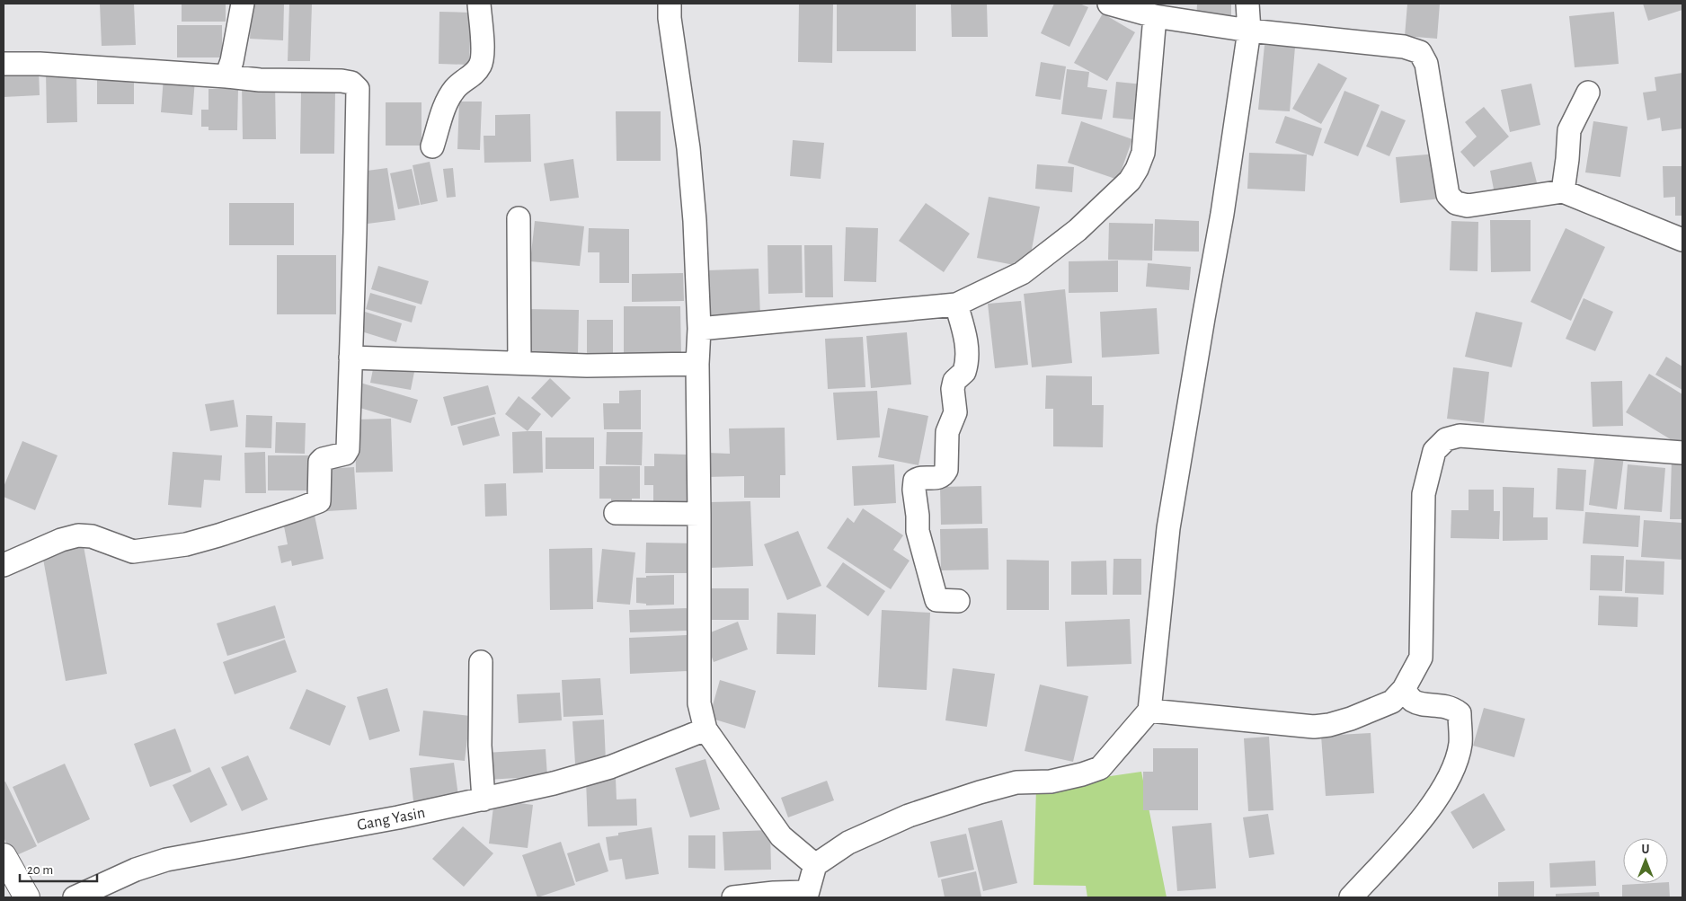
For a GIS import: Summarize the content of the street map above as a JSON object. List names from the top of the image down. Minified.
{"streets":{"street":["Gang Yasin"]},"scale_bar":"20 m","north":"top"}
